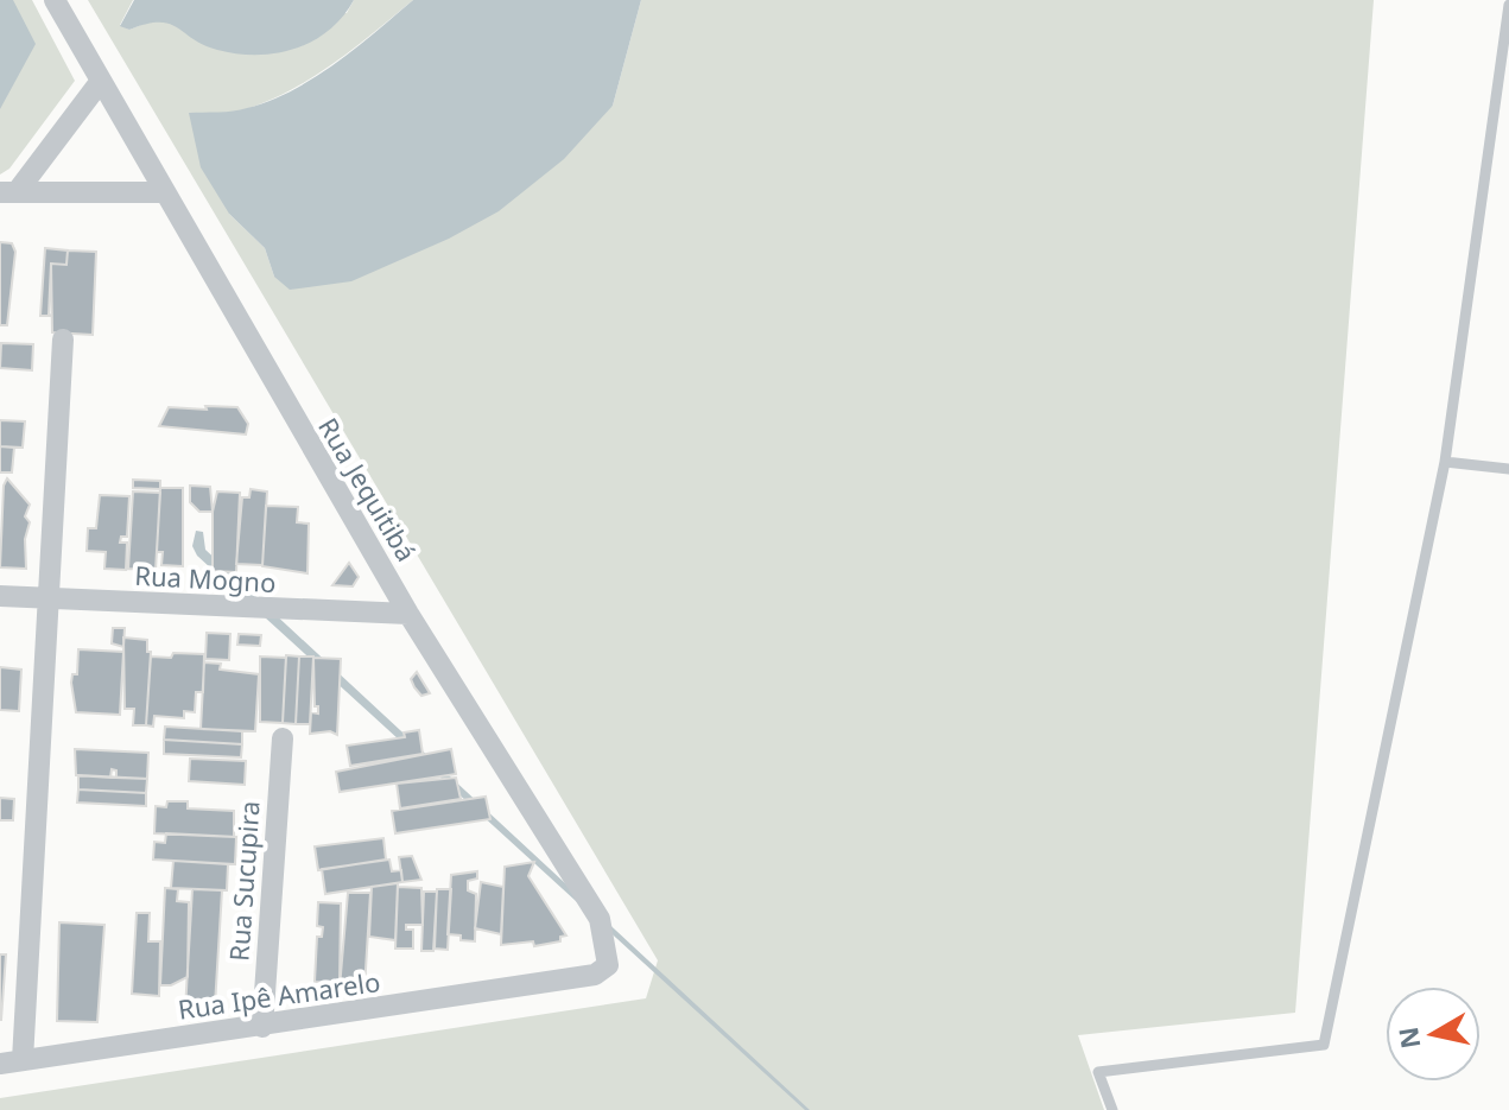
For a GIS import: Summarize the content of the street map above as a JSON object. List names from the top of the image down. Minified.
{"streets":{"street":["Rua Jequitibá","Rua Mogno","Rua Sucupira","Rua Ipê Amarelo"]},"crossings":[["Rua Jequitibá","Rua Mogno"],["Rua Jequitibá","Rua Ipê Amarelo"],["Rua Sucupira","Rua Ipê Amarelo"]],"north":"left"}
